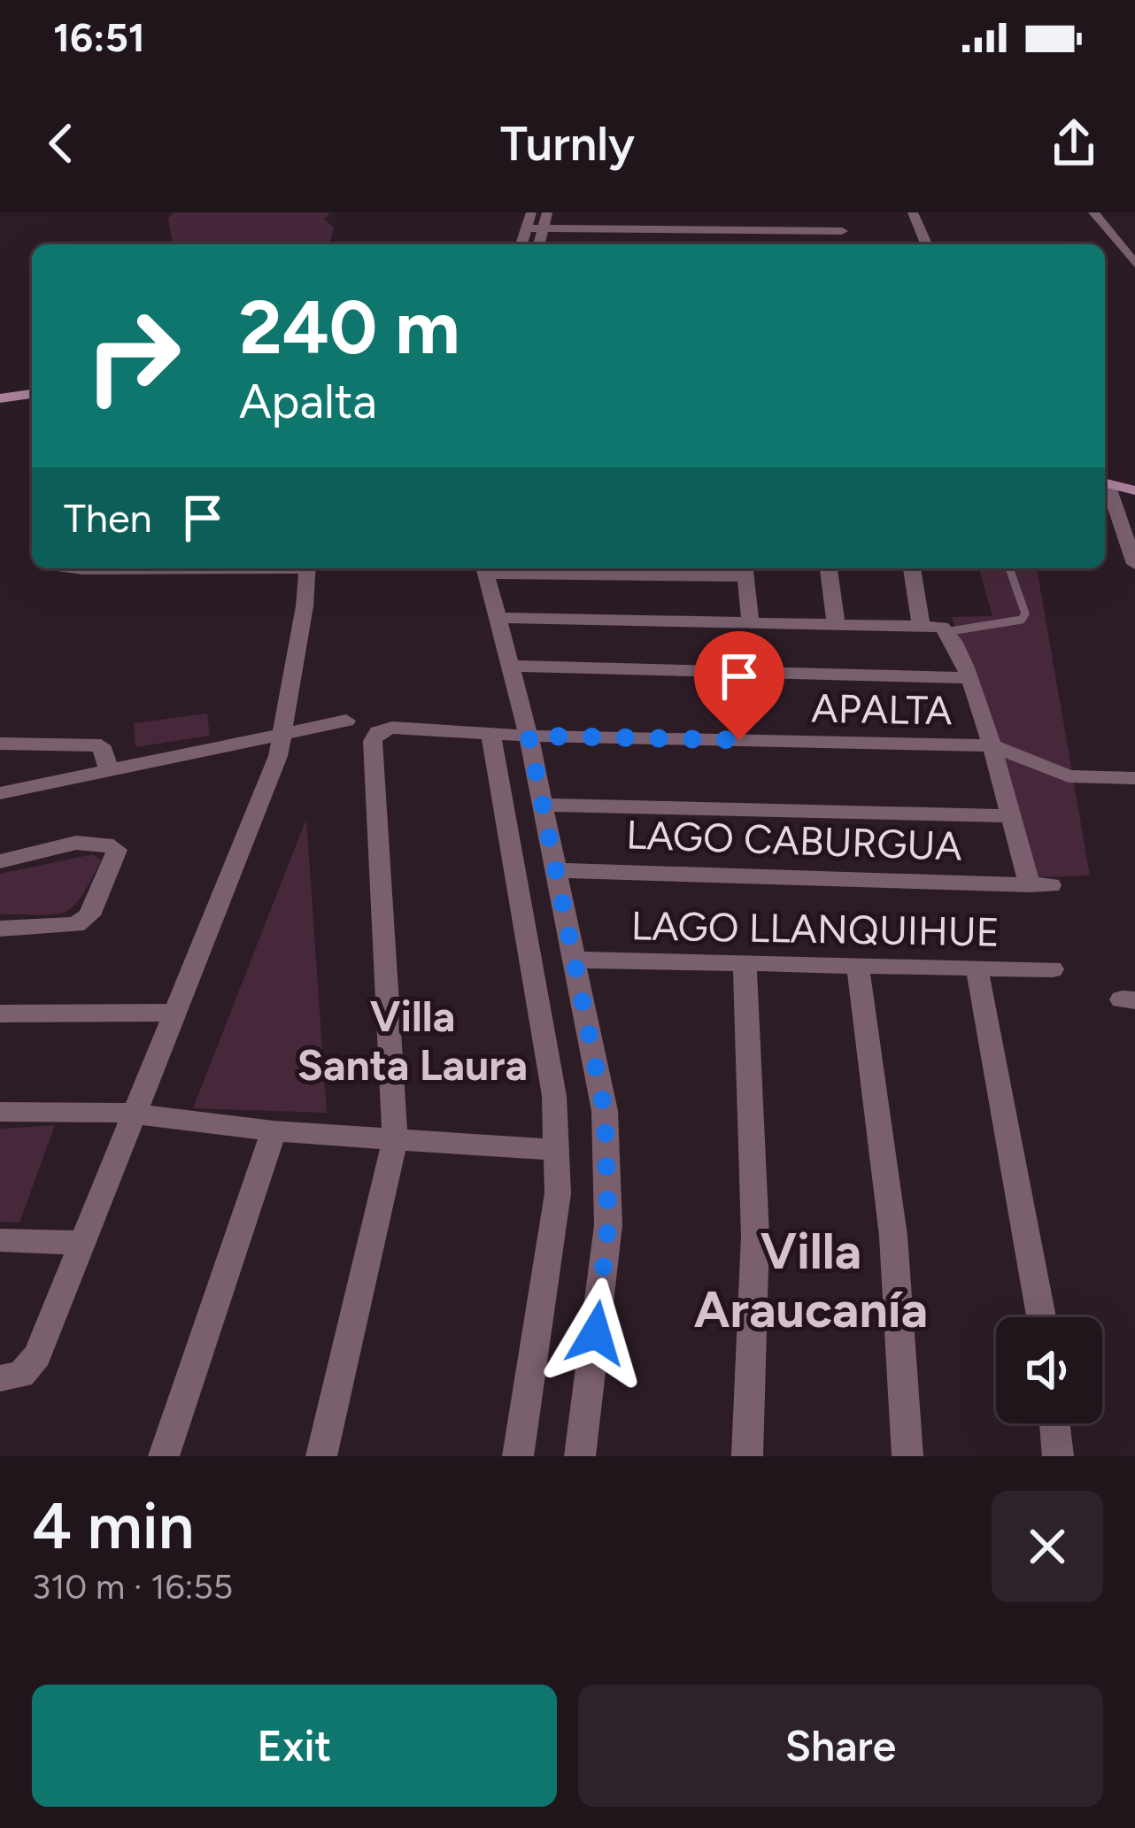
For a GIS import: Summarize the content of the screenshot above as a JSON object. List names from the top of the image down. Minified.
{"streets":{"street":["APALTA","LAGO CABURGUA","LAGO LLANQUIHUE"]},"crossings":[["APALTA","LAGO CABURGUA"]],"districts":["Villa Santa Laura","Villa Araucanía"],"page":{"status":"16:51","header":"Turnly","turn":["240 m","Apalta"],"then":"Then","heading":["4 min","310 m · 16:55"],"buttons":["Exit","Share"]}}
